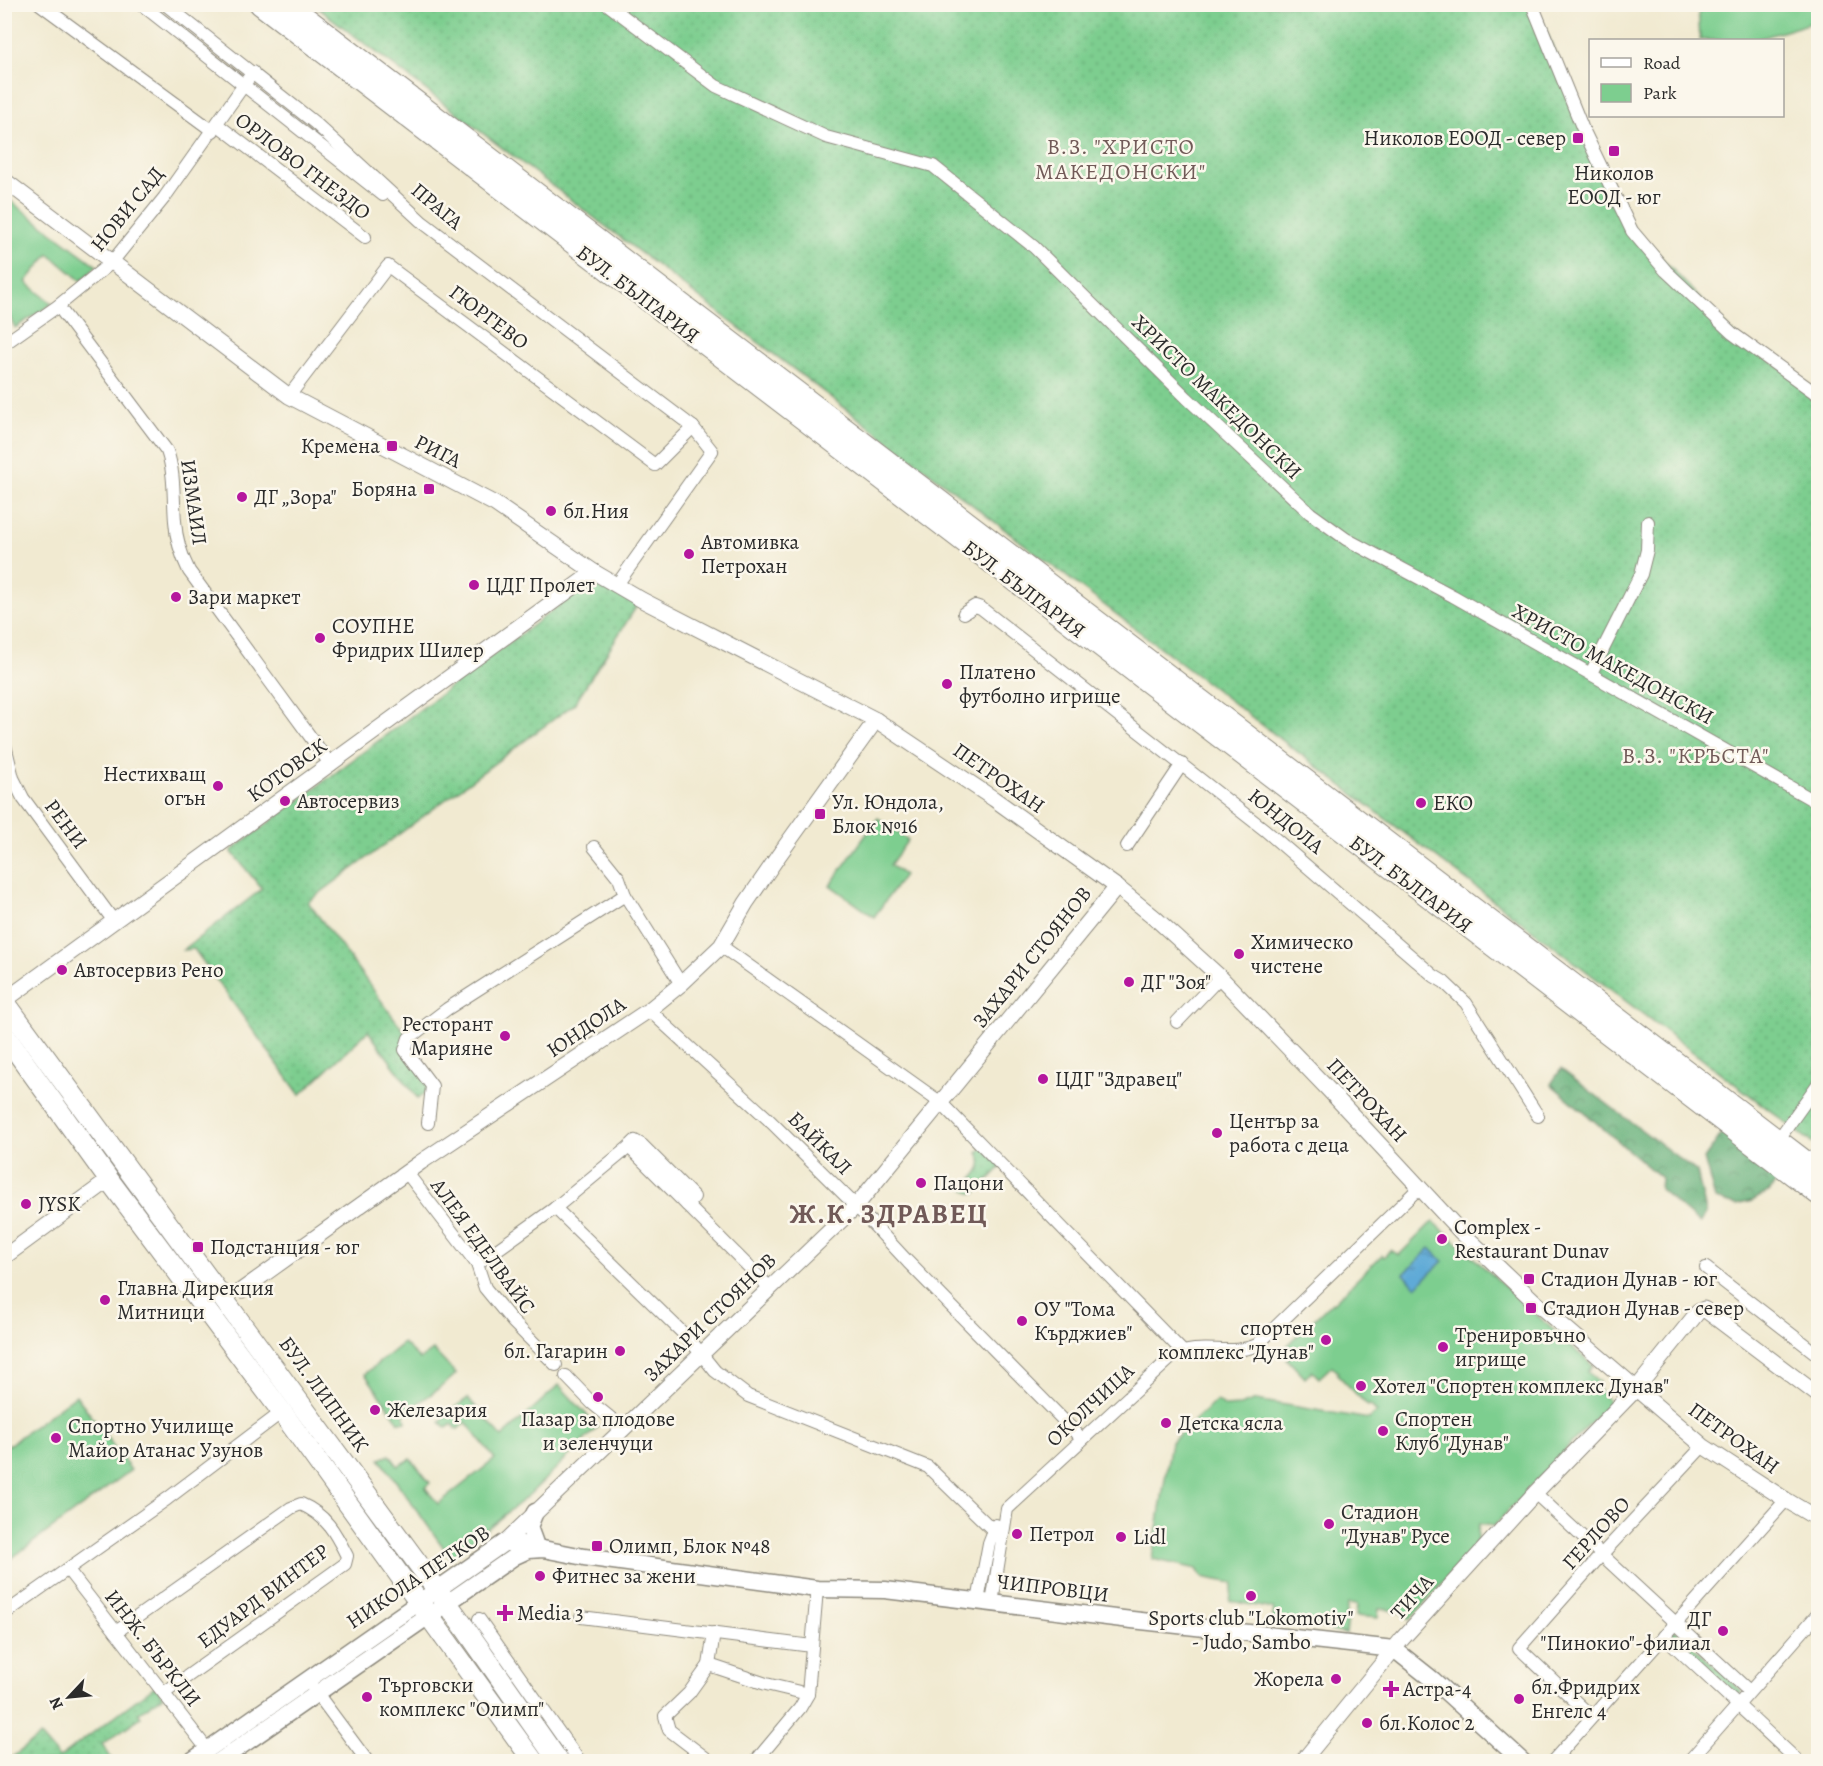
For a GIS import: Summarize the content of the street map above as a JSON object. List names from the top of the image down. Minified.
{"streets":{"highway":["БУЛ. БЪЛГАРИЯ"],"main road":["БУЛ. ЛИПНИК","НИКОЛА ПЕТКОВ","ЧИПРОВЦИ"],"street":["ОРЛОВО ГНЕЗДО","ПРАГА","НОВИ САД","ГЮРГЕВО","ХРИСТО МАКЕДОНСКИ","РИГА","ИЗМАИЛ","КОТОВСК","ПЕТРОХАН","ЮНДОЛА","РЕНИ","ЗАХАРИ СТОЯНОВ","БАЙКАЛ","АЛЕЯ ЕДЕЛВАЙС","ОКОЛЧИЦА","ГЕРЛОВО","ЕДУАРД ВИНТЕР","ТИЧА","ИНЖ. БЪРКЛИ"]},"crossings":[["ОРЛОВО ГНЕЗДО","НОВИ САД"],["ПРАГА","НОВИ САД"],["ПРАГА","ГЮРГЕВО"],["НОВИ САД","РИГА"],["НОВИ САД","ИЗМАИЛ"],["ГЮРГЕВО","РИГА"],["РИГА","КОТОВСК"],["РИГА","ПЕТРОХАН"],["РИГА","ЮНДОЛА"],["ИЗМАИЛ","КОТОВСК"],["КОТОВСК","РЕНИ"],["КОТОВСК","БУЛ. ЛИПНИК"],["ПЕТРОХАН","ЮНДОЛА"],["ПЕТРОХАН","ЗАХАРИ СТОЯНОВ"],["ПЕТРОХАН","ГЕРЛОВО"],["ПЕТРОХАН","ТИЧА"],["ЮНДОЛА","БАЙКАЛ"],["ЮНДОЛА","АЛЕЯ ЕДЕЛВАЙС"],["ЗАХАРИ СТОЯНОВ","БАЙКАЛ"],["ЗАХАРИ СТОЯНОВ","НИКОЛА ПЕТКОВ"],["БАЙКАЛ","ОКОЛЧИЦА"],["БУЛ. ЛИПНИК","НИКОЛА ПЕТКОВ"],["НИКОЛА ПЕТКОВ","ЧИПРОВЦИ"],["НИКОЛА ПЕТКОВ","ИНЖ. БЪРКЛИ"],["ЧИПРОВЦИ","ТИЧА"],["ЕДУАРД ВИНТЕР","ИНЖ. БЪРКЛИ"]],"districts":["В.З. \"ХРИСТО МАКЕДОНСКИ\"","В.З. \"КРЪСТА\"","Ж.К. ЗДРАВЕЦ"],"places":{"transit":["Николов ЕООД - север","Николов ЕООД - юг","Кремена","Боряна","Ул. Юндола, Блок №16","Подстанция - юг","Стадион Дунав - юг","Стадион Дунав - север","Олимп, Блок №48"],"other":["ДГ „Зора\"","бл.Ния","Автомивка Петрохан","ЦДГ Пролет","Зари маркет","СОУПНЕ Фридрих Шилер","Платено футболно игрище","Нестихващ огън","Автосервиз","ЕКО","Химическо чистене","Автосервиз Рено","ДГ \"Зоя\"","Ресторант Марияне","ЦДГ \"Здравец\"","Център за работа с деца","Пацони","JYSK","Complex - Restaurant Dunav","Главна Дирекция Митници","ОУ \"Тома Кърджиев\"","спортен комплекс \"Дунав\"","Тренировъчно игрище","бл. Гагарин","Хотел \"Спортен комплекс Дунав\"","Пазар за плодове и зеленчуци","Железария","Детска ясла","Спортен Клуб \"Дунав\"","Спортно Училище Майор Атанас Узунов","Стадион \"Дунав\" Русе","Петрол","Lidl","Фитнес за жени","Sports club \"Lokomotiv\" - Judo, Sambo","ДГ \"Пинокио\"-филиал","Жорела","Търговски комплекс \"Олимп\"","бл.Фридрих Енгелс 4","бл.Колос 2"],"health":["Media 3","Астра-4"]},"legend":["Road","Park"],"north":"bottom left"}
